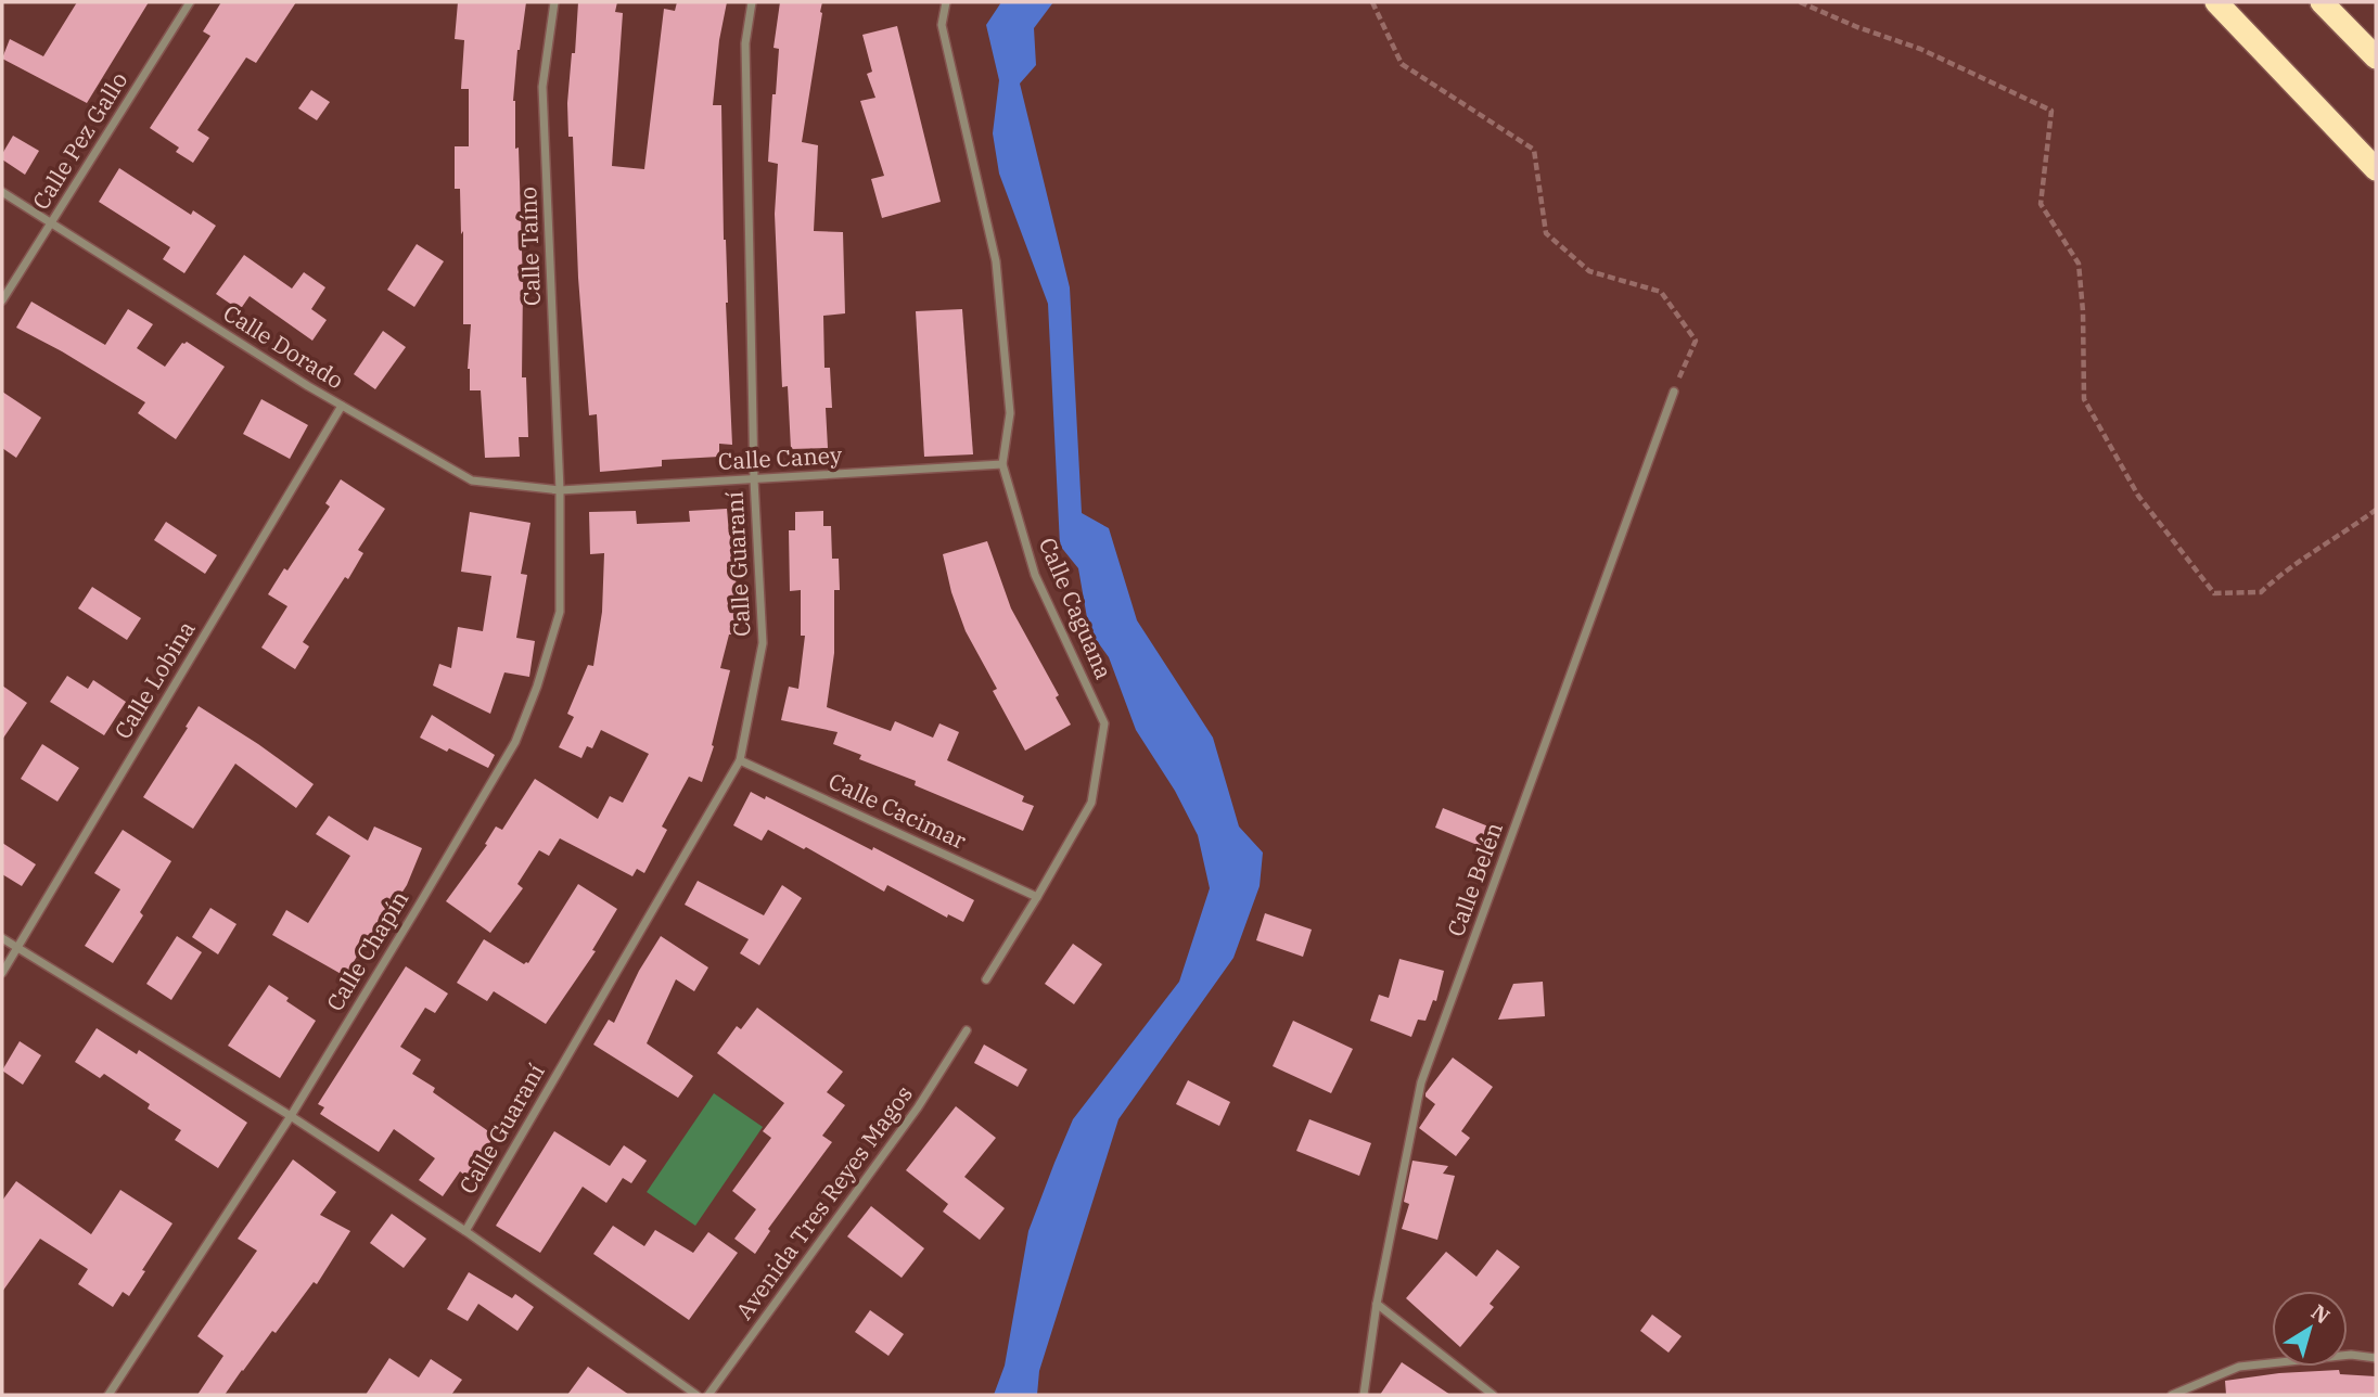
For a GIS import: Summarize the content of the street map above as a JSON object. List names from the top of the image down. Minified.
{"streets":{"street":["Calle Pez Gallo","Calle Taíno","Calle Dorado","Calle Caney","Calle Guaraní","Calle Caguana","Calle Lobina","Calle Cacimar","Calle Belén","Calle Chapín","Avenida Tres Reyes Magos"]},"crossings":[["Calle Pez Gallo","Calle Dorado"],["Calle Taíno","Calle Dorado"],["Calle Taíno","Calle Caney"],["Calle Taíno","Calle Chapín"],["Calle Dorado","Calle Caney"],["Calle Dorado","Calle Lobina"],["Calle Dorado","Calle Chapín"],["Calle Caney","Calle Guaraní"],["Calle Caney","Calle Caguana"],["Calle Caney","Calle Chapín"],["Calle Guaraní","Calle Cacimar"],["Calle Caguana","Calle Cacimar"]],"north":"top right"}
